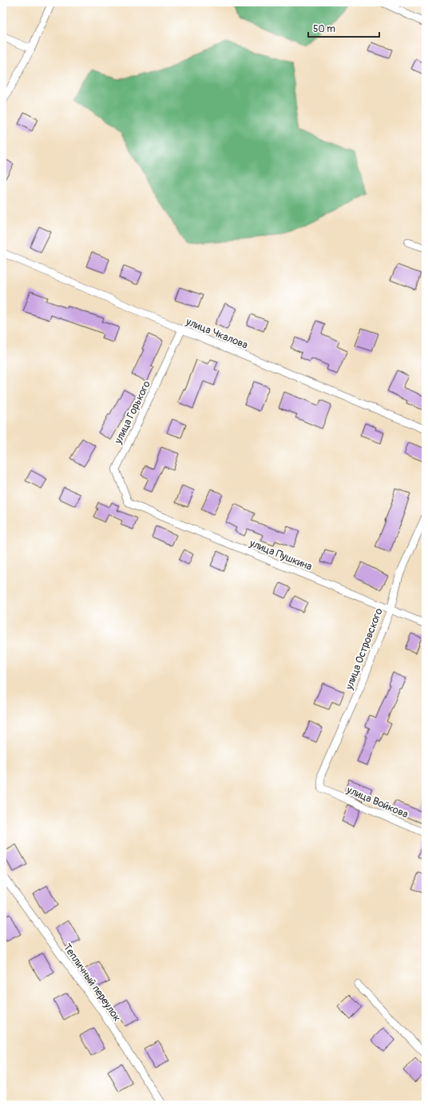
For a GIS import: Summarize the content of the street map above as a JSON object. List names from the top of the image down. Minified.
{"streets":{"street":["улица Чкалова","улица Горького","улица Пушкина","улица Островского","улица Войкова","Тепличный переулок"]},"crossings":[["улица Чкалова","улица Горького"],["улица Горького","улица Пушкина"],["улица Пушкина","улица Островского"],["улица Островского","улица Войкова"]],"scale_bar":"50 m"}
